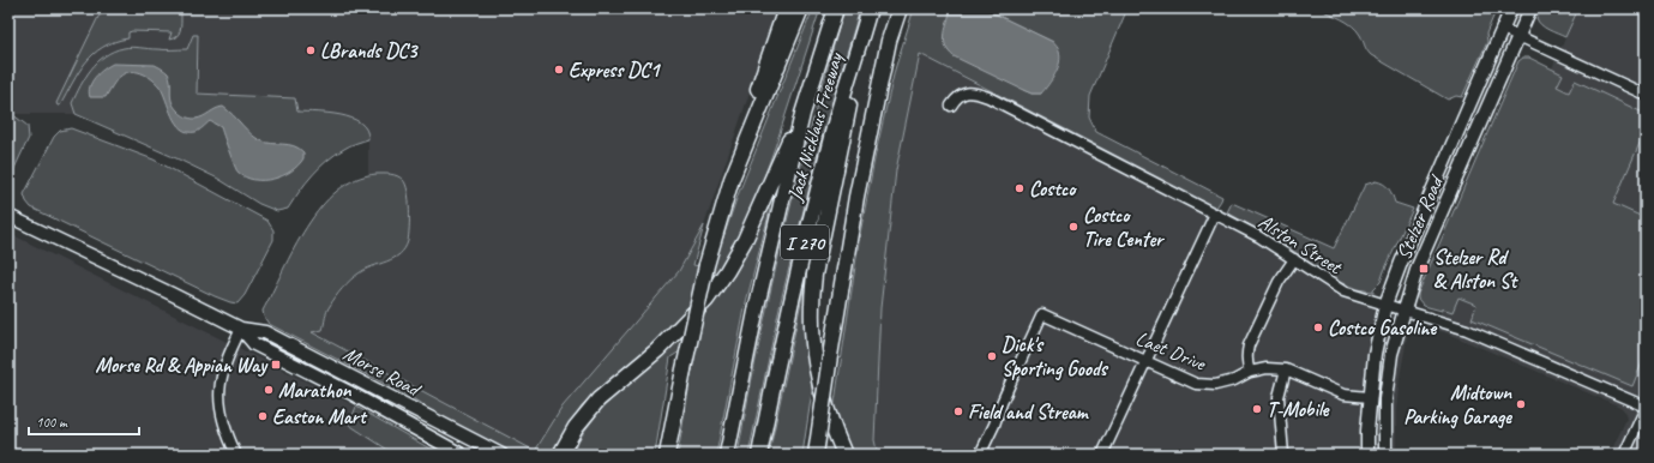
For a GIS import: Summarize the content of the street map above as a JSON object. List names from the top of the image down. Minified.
{"streets":{"highway":["Jack Nicklaus Freeway","I 270"],"main road":["Stelzer Road","Morse Road"],"street":["Alston Street","Laet Drive"]},"crossings":[["Stelzer Road","Alston Street"],["Stelzer Road","Laet Drive"]],"places":{"other":["LBrands DC3","Express DC1","Costco","Costco Tire Center","Costco Gasoline","Dick's Sporting Goods","Marathon","Midtown Parking Garage","T-Mobile","Field and Stream","Easton Mart"],"transit":["Stelzer Rd & Alston St","Morse Rd & Appian Way"]},"scale_bar":"100 m"}
